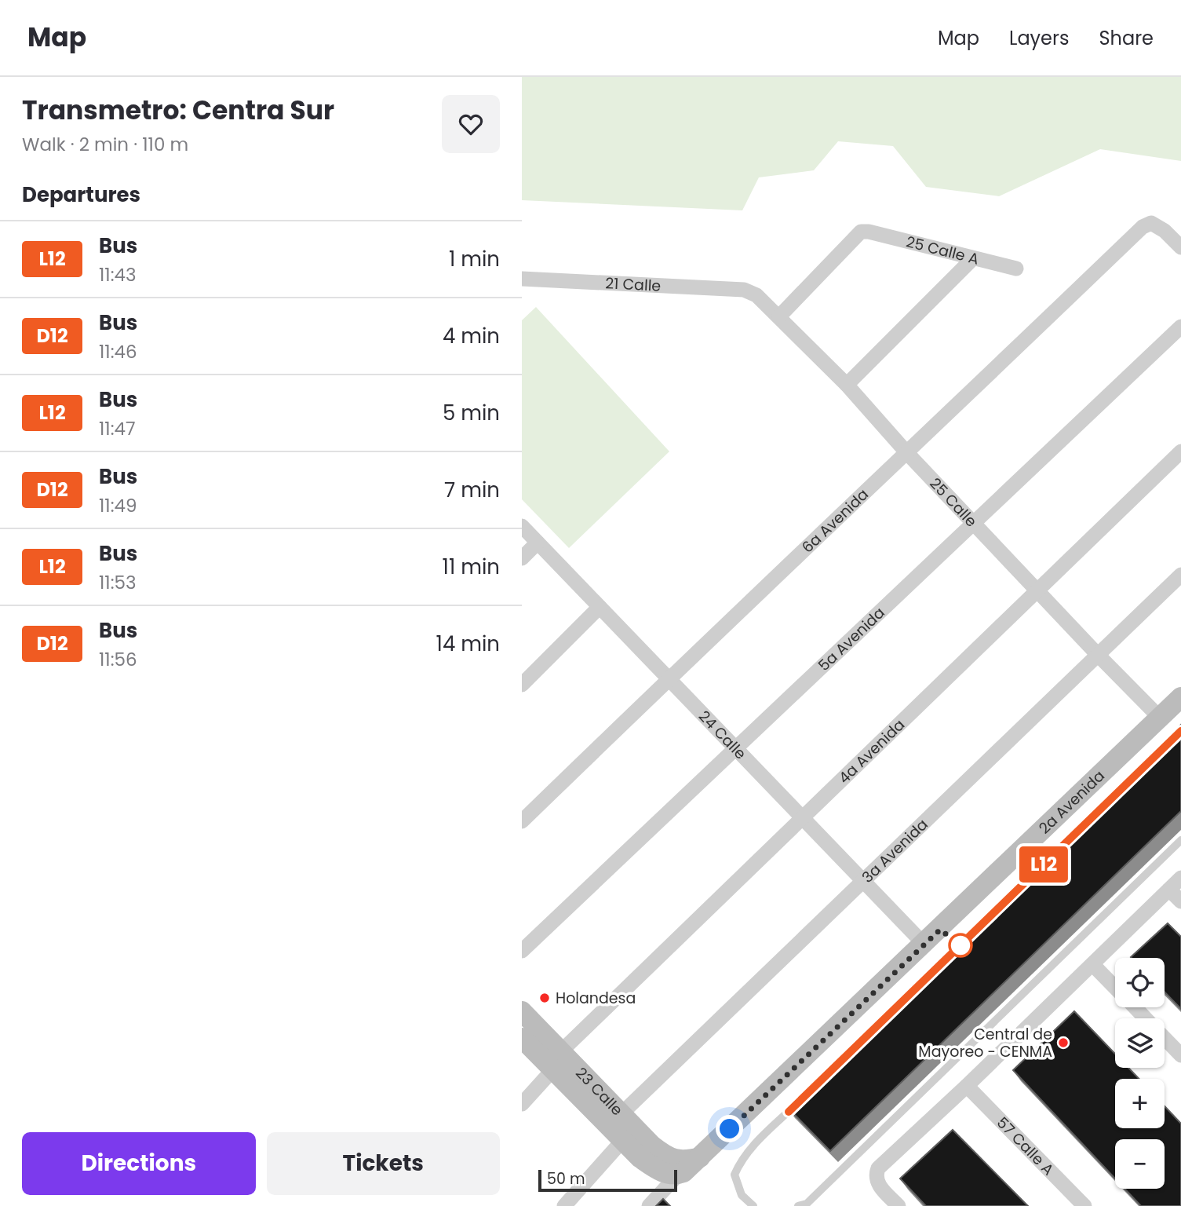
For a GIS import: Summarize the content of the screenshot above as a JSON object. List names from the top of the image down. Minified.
{"streets":{"main road":["2a Avenida","23 Calle"],"street":["25 Calle A","21 Calle","25 Calle","6a Avenida","5a Avenida","24 Calle","4a Avenida","3a Avenida","57 Calle A"]},"crossings":[["25 Calle A","25 Calle"],["21 Calle","25 Calle"],["25 Calle","6a Avenida"],["25 Calle","5a Avenida"],["25 Calle","4a Avenida"],["25 Calle","2a Avenida"],["25 Calle","3a Avenida"],["6a Avenida","24 Calle"],["5a Avenida","24 Calle"],["24 Calle","4a Avenida"],["24 Calle","2a Avenida"],["24 Calle","3a Avenida"],["4a Avenida","23 Calle"],["2a Avenida","23 Calle"],["3a Avenida","23 Calle"]],"places":["Holandesa","Central de Mayoreo - CENMA"],"lines":["bus line L12"],"scale_bar":"50 m","page":{"header":"Map","nav":["Map","Layers","Share"],"heading":[["Transmetro: Centra Sur","Walk · 2 min · 110 m"],"Departures"],"on_map":"L12","list":[{"mark":"L12","name":"Bus","note":"11:43","value":"1 min"},{"mark":"D12","name":"Bus","note":"11:46","value":"4 min"},{"mark":"L12","name":"Bus","note":"11:47","value":"5 min"},{"mark":"D12","name":"Bus","note":"11:49","value":"7 min"},{"mark":"L12","name":"Bus","note":"11:53","value":"11 min"},{"mark":"D12","name":"Bus","note":"11:56","value":"14 min"}],"map_buttons":["+","−"],"buttons":["Directions","Tickets"],"scale":"50 m"}}
